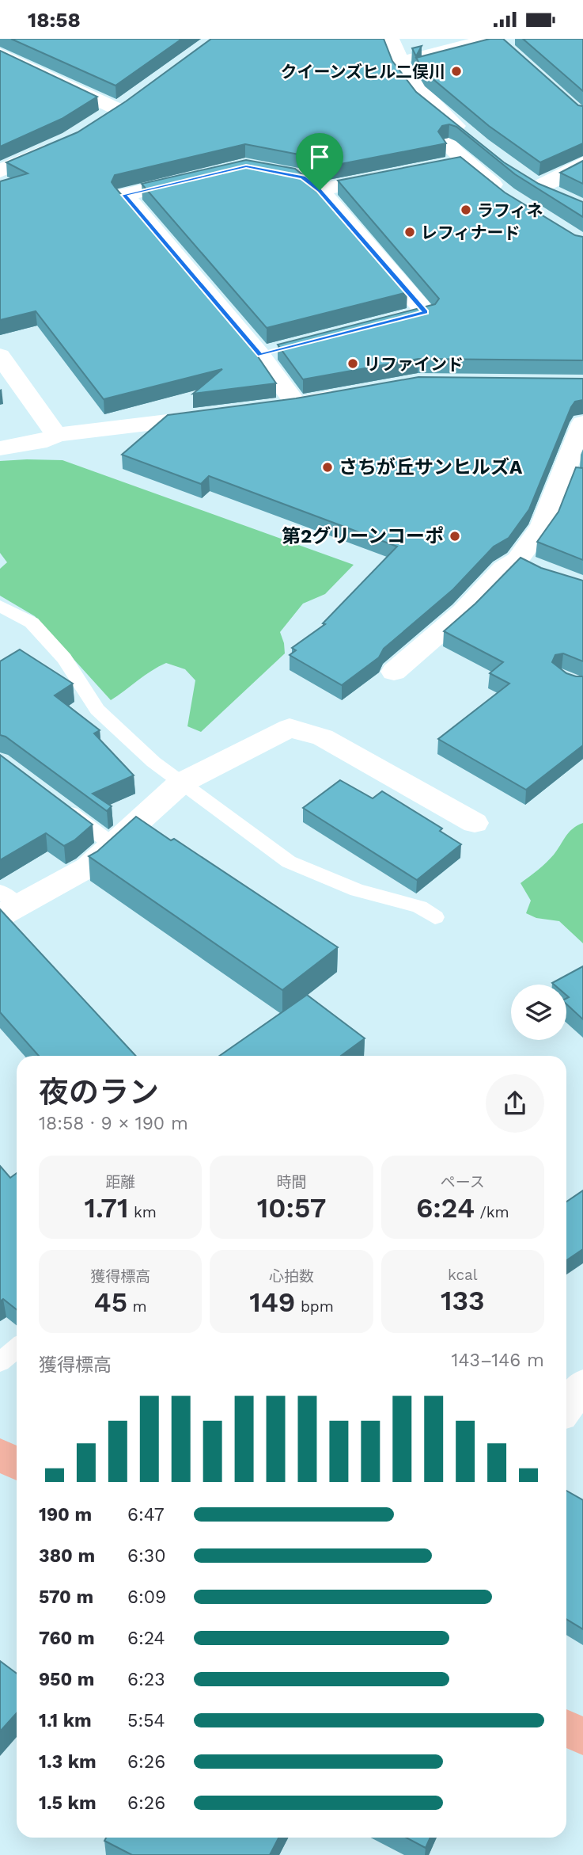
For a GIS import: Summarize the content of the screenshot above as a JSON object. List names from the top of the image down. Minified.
{"places":["クイーンズヒル二俣川","ラフィネ","レフィナード","リファインド","さちが丘サンヒルズA","第2グリーンコーポ"],"page":{"status":"18:58","heading":["夜のラン","18:58 · 9 × 190 m"],"stats":[["距離","1.71 km"],["時間","10:57"],["ペース","6:24 /km"],["獲得標高","45 m"],["心拍数","149 bpm"],["kcal","133"]],"chart":["獲得標高","143–146 m"],"list":[{"name":"190 m","note":"6:47"},{"name":"380 m","note":"6:30"},{"name":"570 m","note":"6:09"},{"name":"760 m","note":"6:24"},{"name":"950 m","note":"6:23"},{"name":"1.1 km","note":"5:54"},{"name":"1.3 km","note":"6:26"},{"name":"1.5 km","note":"6:26"}]}}
